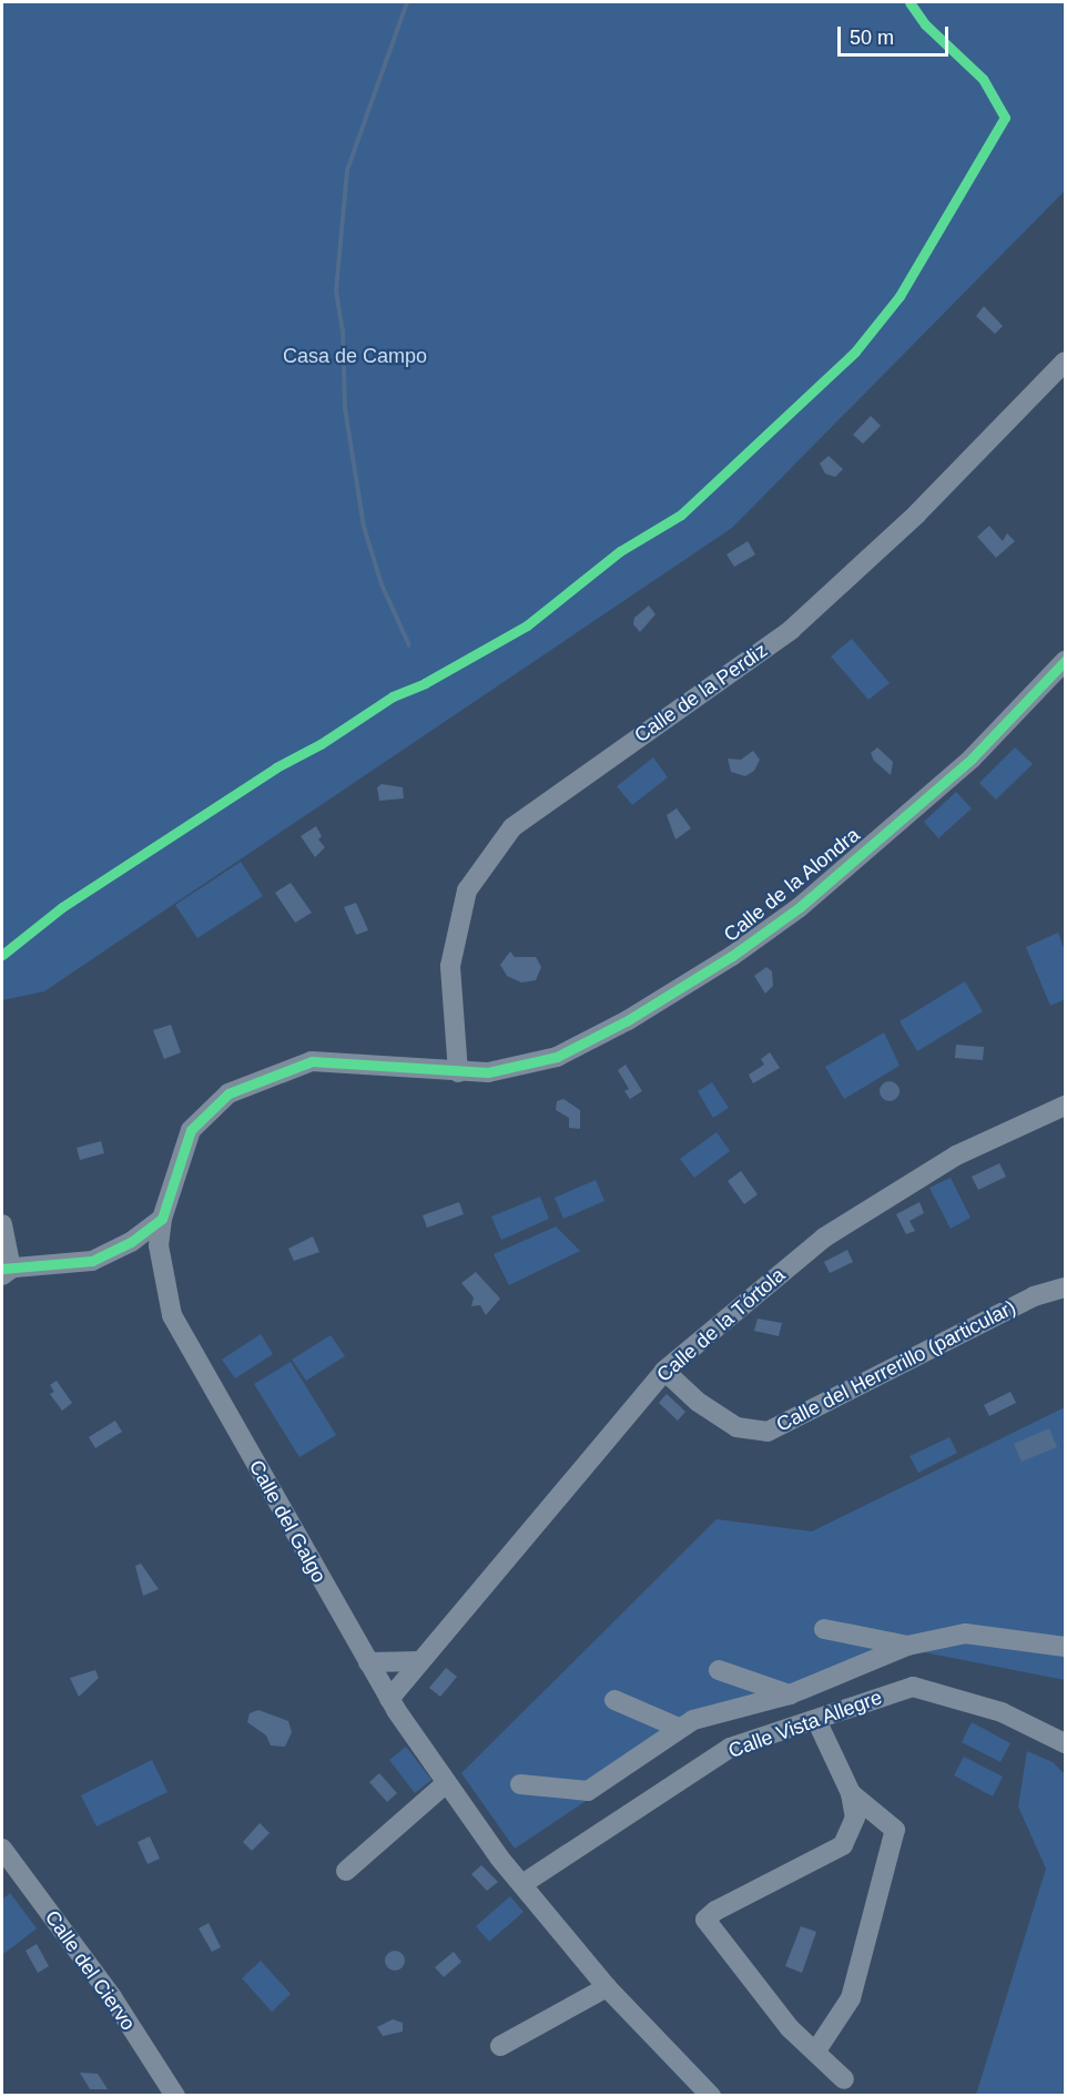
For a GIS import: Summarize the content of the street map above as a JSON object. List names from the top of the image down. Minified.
{"streets":{"street":["Calle de la Perdiz","Calle de la Alondra","Calle de la Tórtola","Calle del Herrerillo (particular)","Calle del Galgo","Calle Vista Allegre","Calle del Ciervo"]},"crossings":[["Calle de la Perdiz","Calle de la Alondra"],["Calle de la Alondra","Calle del Galgo"],["Calle de la Tórtola","Calle del Herrerillo (particular)"],["Calle de la Tórtola","Calle del Galgo"],["Calle del Galgo","Calle Vista Allegre"]],"parks":["Casa de Campo"],"scale_bar":"50 m"}
